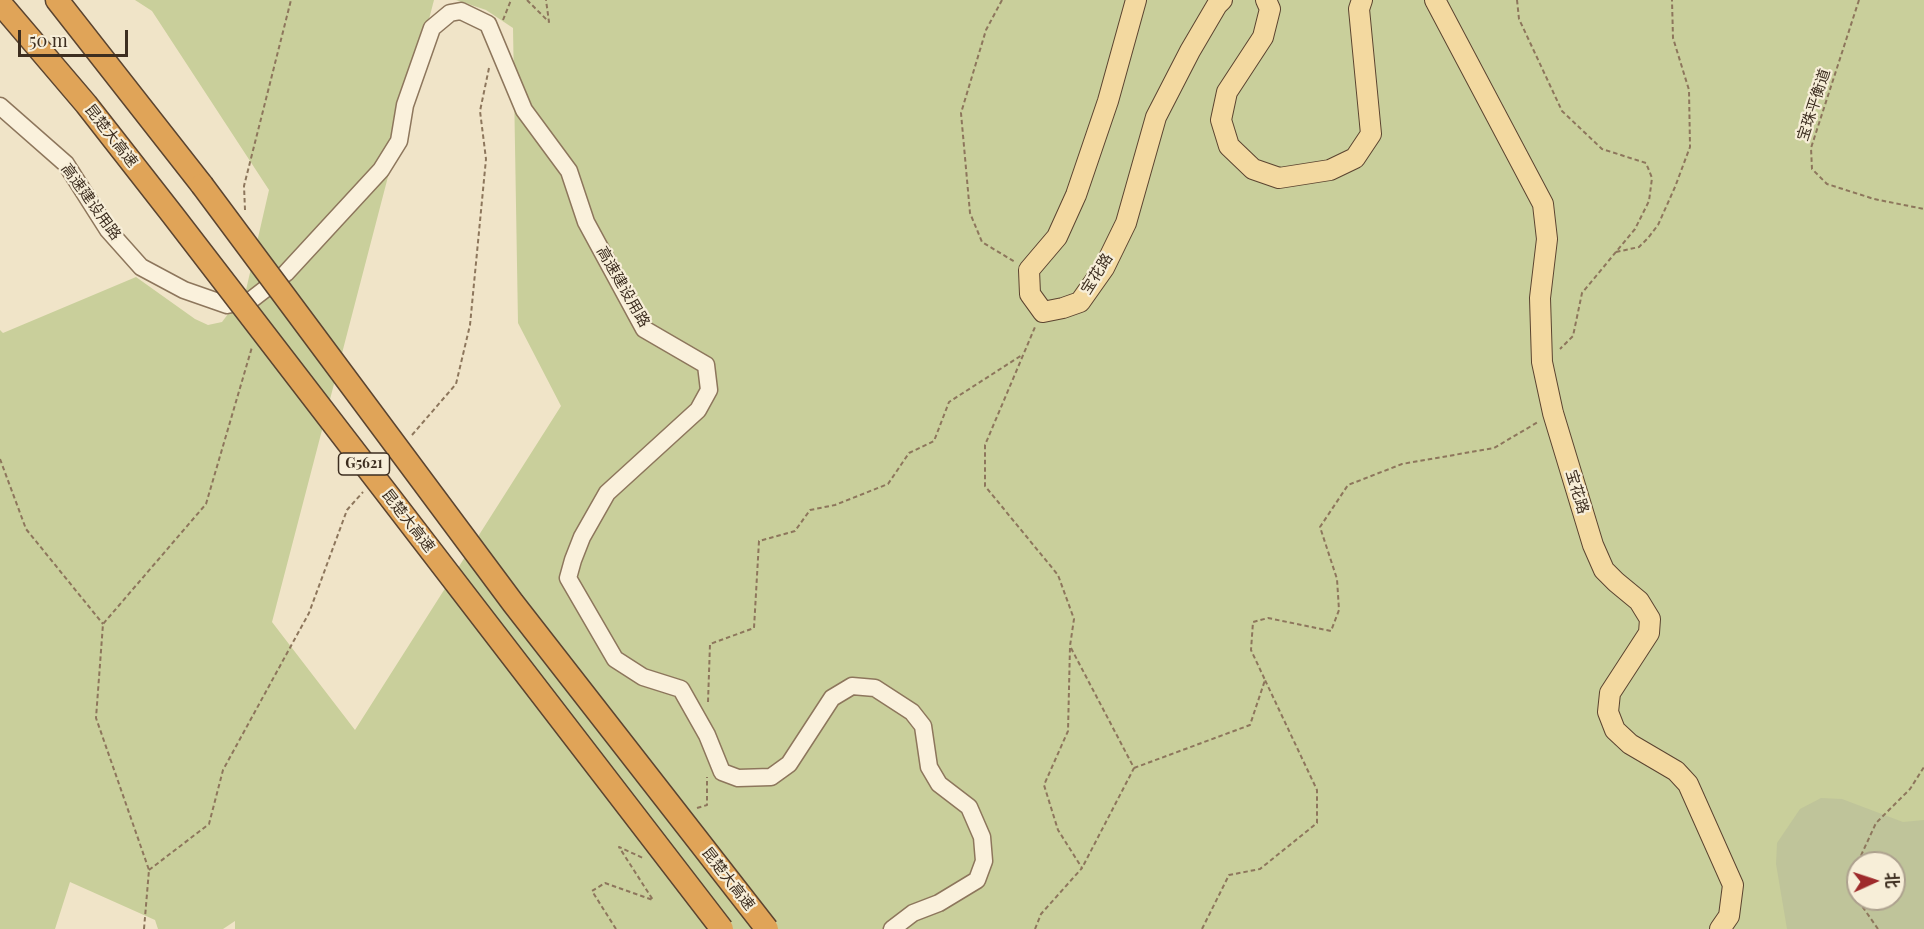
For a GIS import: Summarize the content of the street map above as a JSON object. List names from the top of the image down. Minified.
{"streets":{"highway":["昆楚大高速","G5621"],"main road":["宝花路"],"lane":["高速建设用路"],"path":["宝珠平衡道"]},"scale_bar":"50 m","north":"right"}
